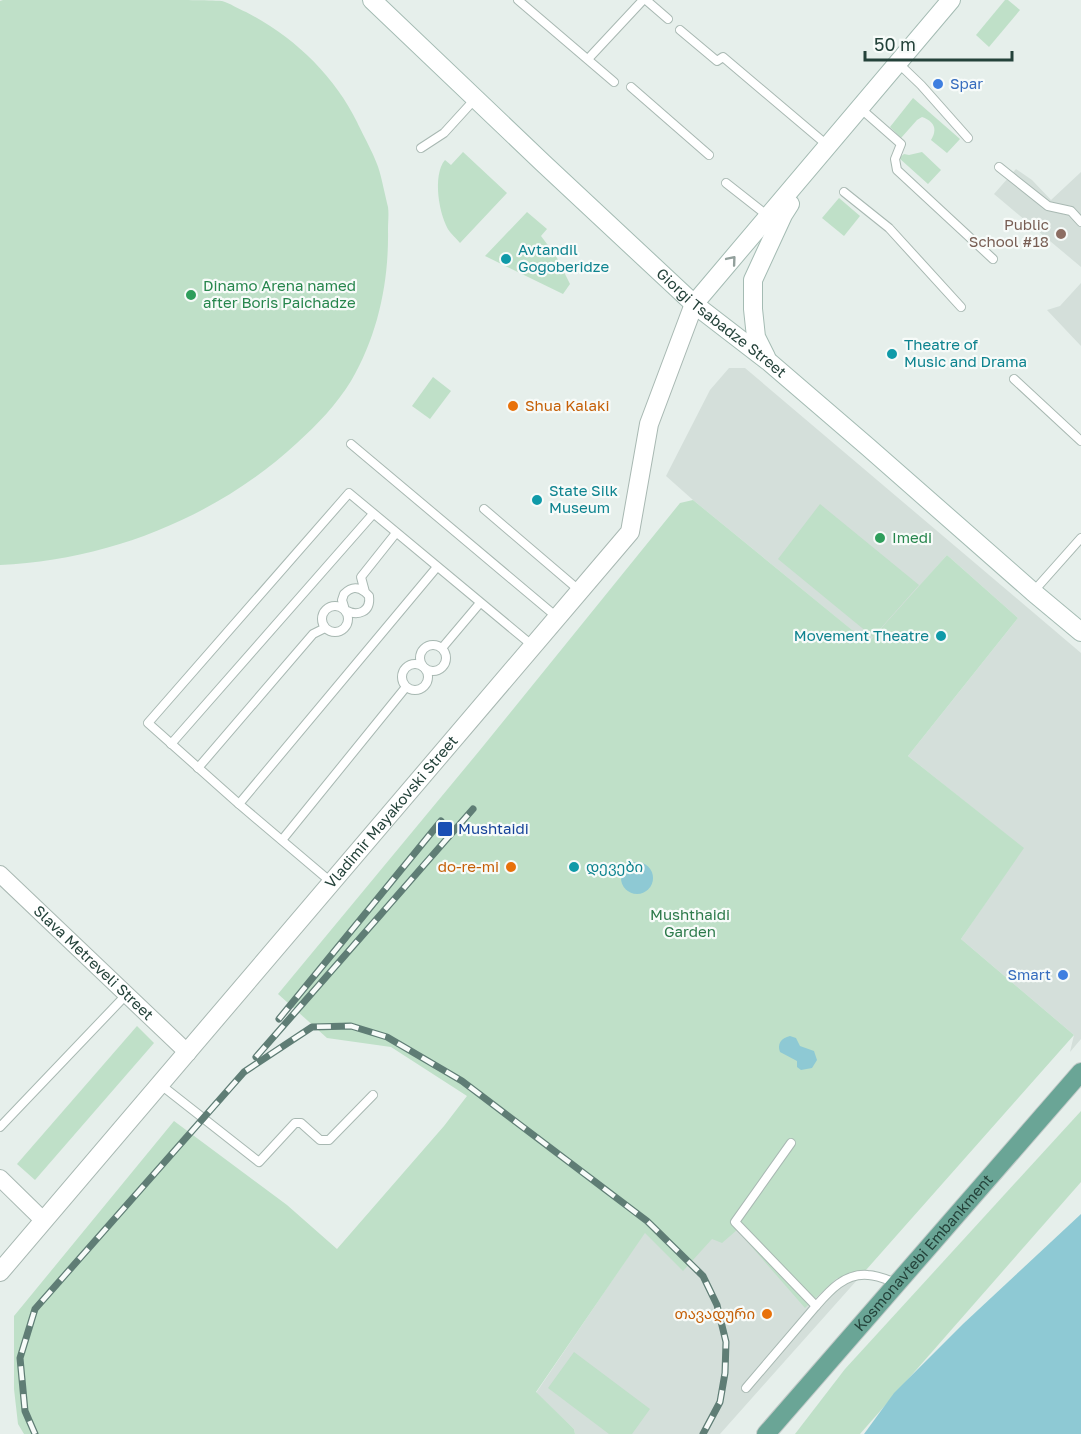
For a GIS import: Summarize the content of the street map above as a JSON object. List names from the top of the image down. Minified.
{"streets":{"main road":["Giorgi Tsabadze Street","Vladimir Mayakovski Street","Kosmonavtebi Embankment"],"street":["Slava Metreveli Street"]},"crossings":[["Giorgi Tsabadze Street","Vladimir Mayakovski Street"],["Vladimir Mayakovski Street","Slava Metreveli Street"]],"parks":["Mushthaidi Garden"],"places":{"other":["Spar","Public School #18","Avtandil Gogoberidze","Dinamo Arena named after Boris Paichadze","Theatre of Music and Drama","Shua Kalaki","State Silk Museum","Imedi","Movement Theatre","do-re-mi","დევები","Smart","თავადური"],"transit":["Mushtaidi"]},"scale_bar":"50 m"}
